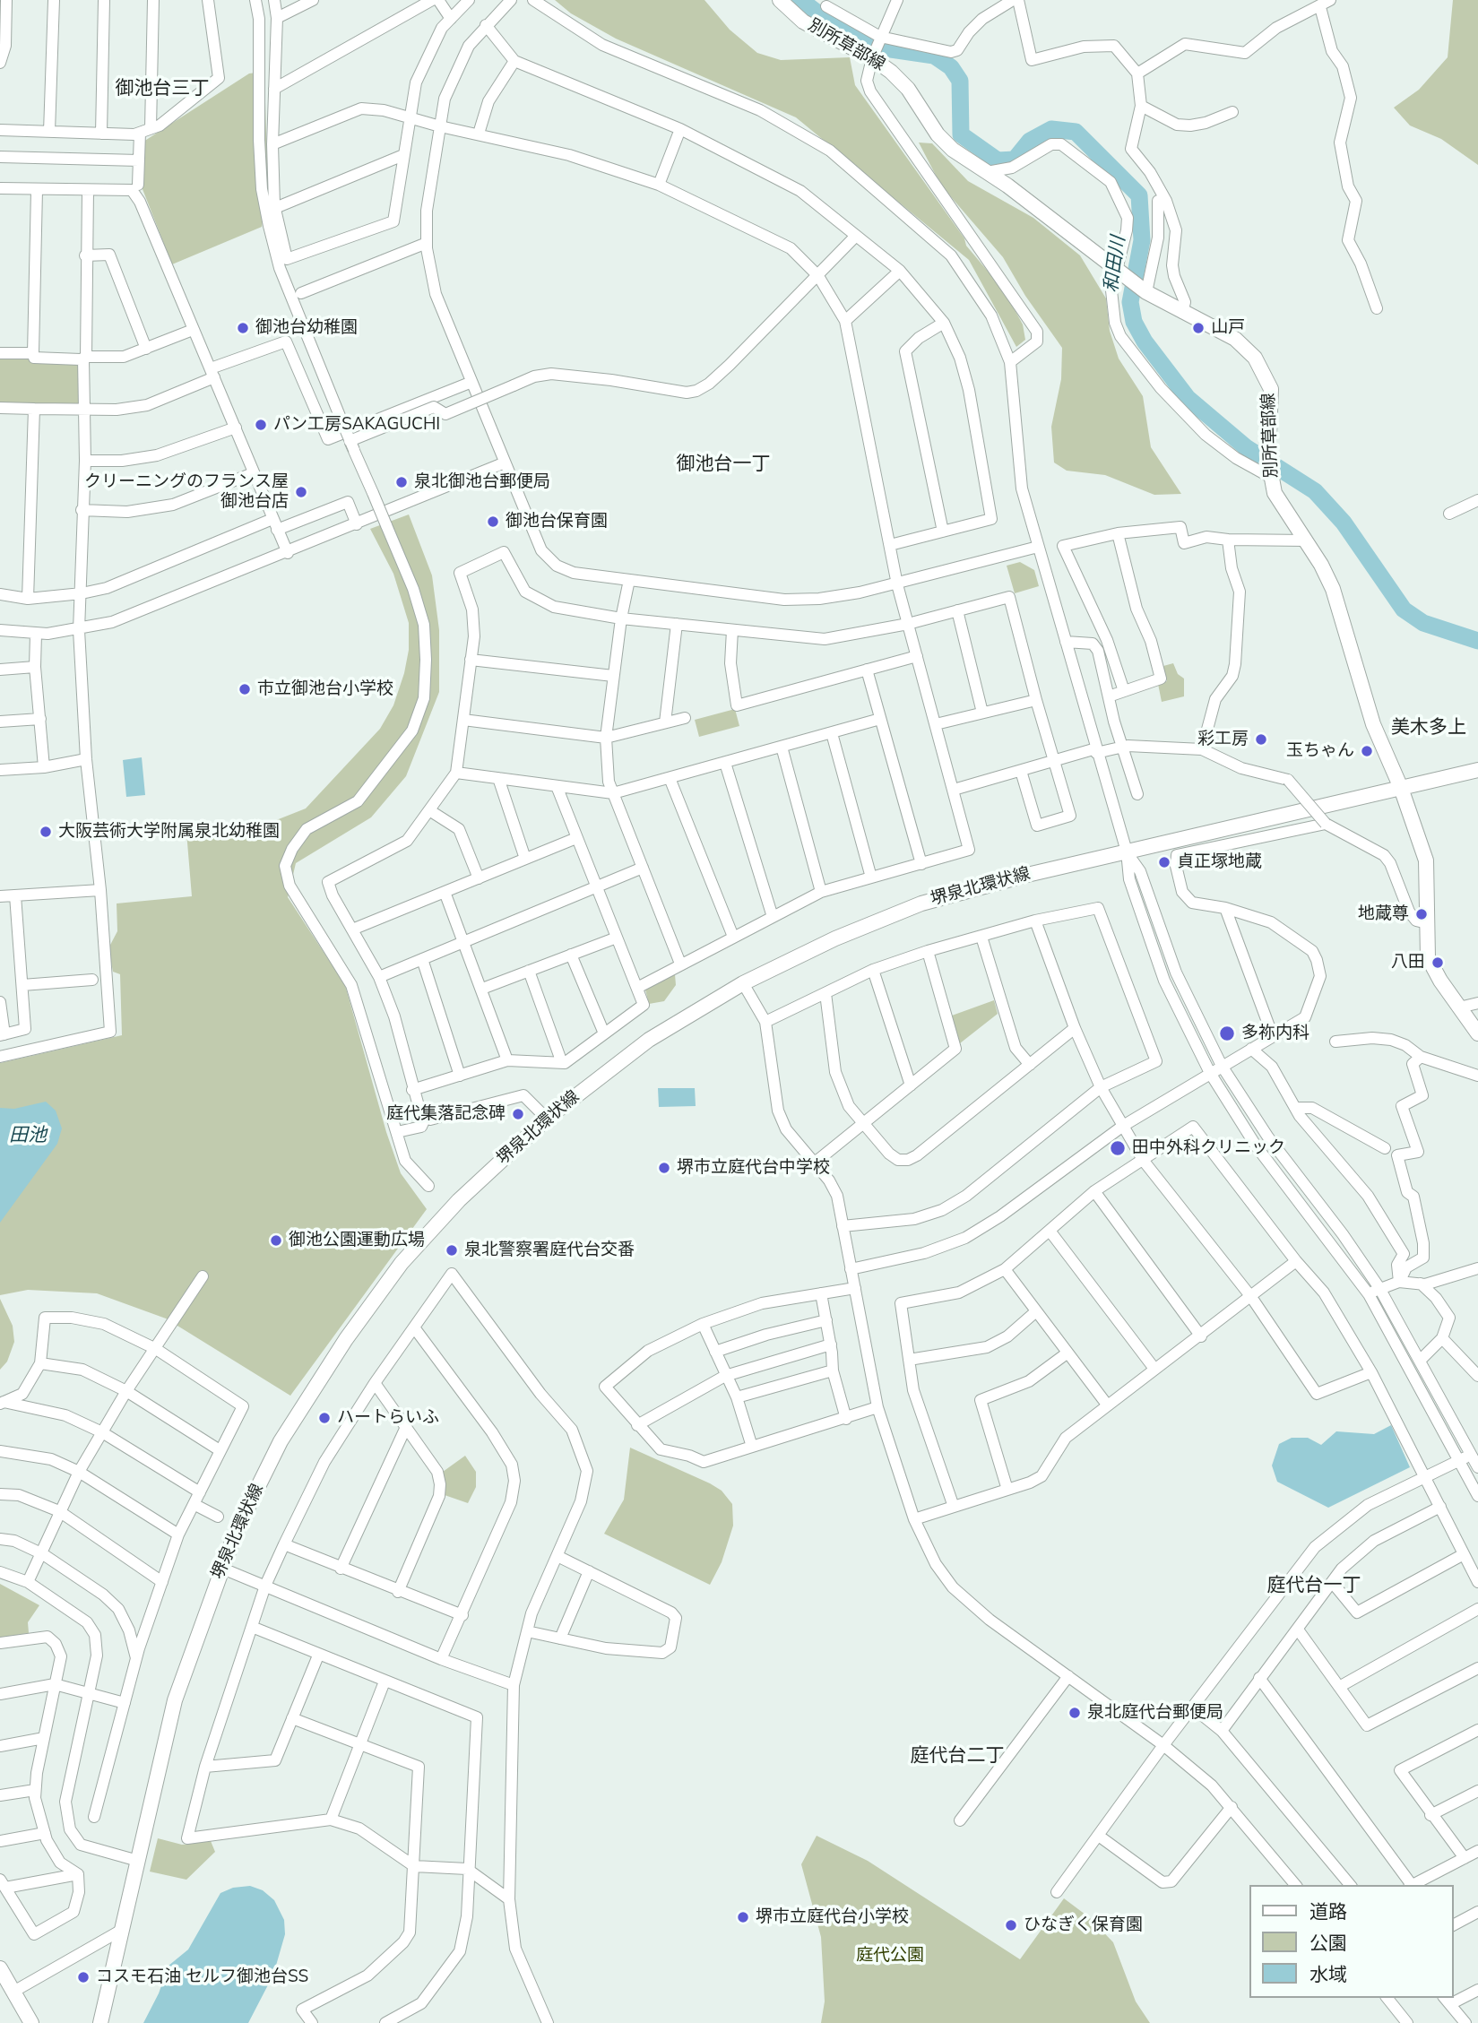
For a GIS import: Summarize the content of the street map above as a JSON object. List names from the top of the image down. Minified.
{"streets":{"main road":["別所草部線","堺泉北環状線"]},"crossings":[["別所草部線","堺泉北環状線"]],"districts":["御池台三丁","御池台一丁","美木多上","庭代台一丁","庭代台二丁"],"water":["和田川","田池"],"parks":["庭代公園"],"places":["御池台幼稚園","山戸","パン工房SAKAGUCHI","泉北御池台郵便局","クリーニングのフランス屋 御池台店","御池台保育園","市立御池台小学校","彩工房","玉ちゃん","大阪芸術大学附属泉北幼稚園","貞正塚地蔵","地蔵尊","八田","多祢内科","庭代集落記念碑","田中外科クリニック","堺市立庭代台中学校","御池公園運動広場","泉北警察署庭代台交番","ハートらいふ","泉北庭代台郵便局","堺市立庭代台小学校","ひなぎく保育園","コスモ石油 セルフ御池台SS"],"legend":["道路","公園","水域"]}
